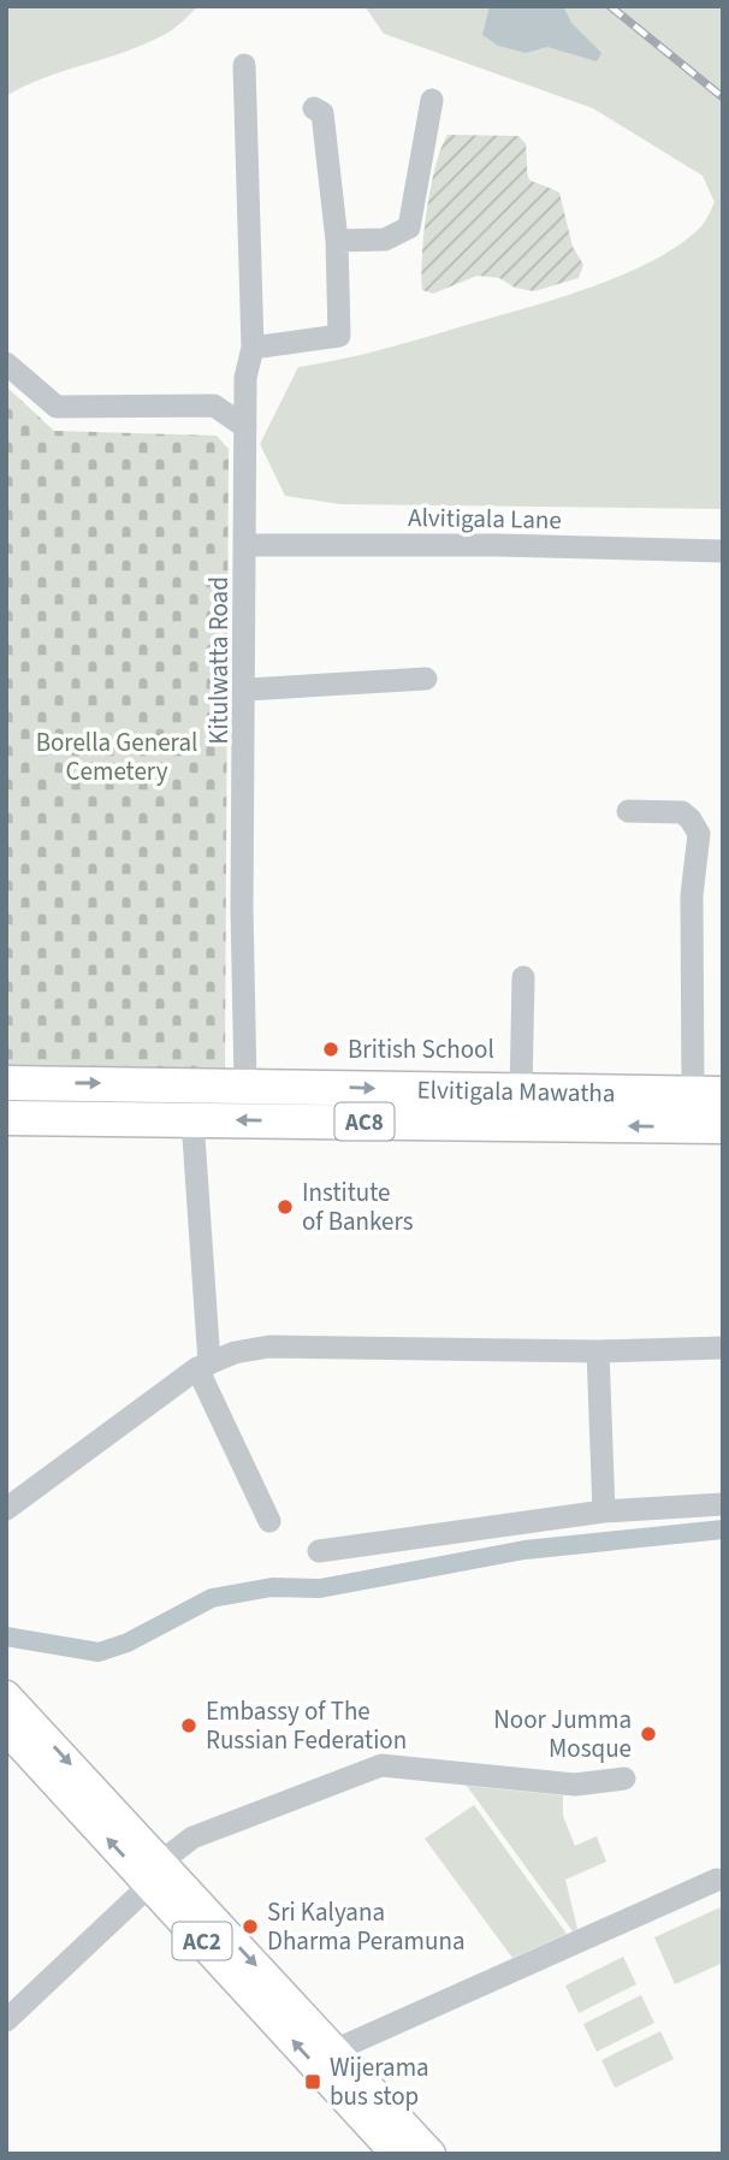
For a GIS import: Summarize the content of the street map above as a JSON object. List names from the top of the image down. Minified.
{"streets":{"highway":["Elvitigala Mawatha","AC8"],"main road":["AC2"],"street":["Alvitigala Lane","Kitulwatta Road"]},"crossings":[["Alvitigala Lane","Kitulwatta Road"],["Kitulwatta Road","Elvitigala Mawatha"]],"parks":["Borella General Cemetery"],"places":{"other":["British School","Institute of Bankers","Embassy of The Russian Federation","Noor Jumma Mosque","Sri Kalyana Dharma Peramuna"],"transit":["Wijerama bus stop"]}}
